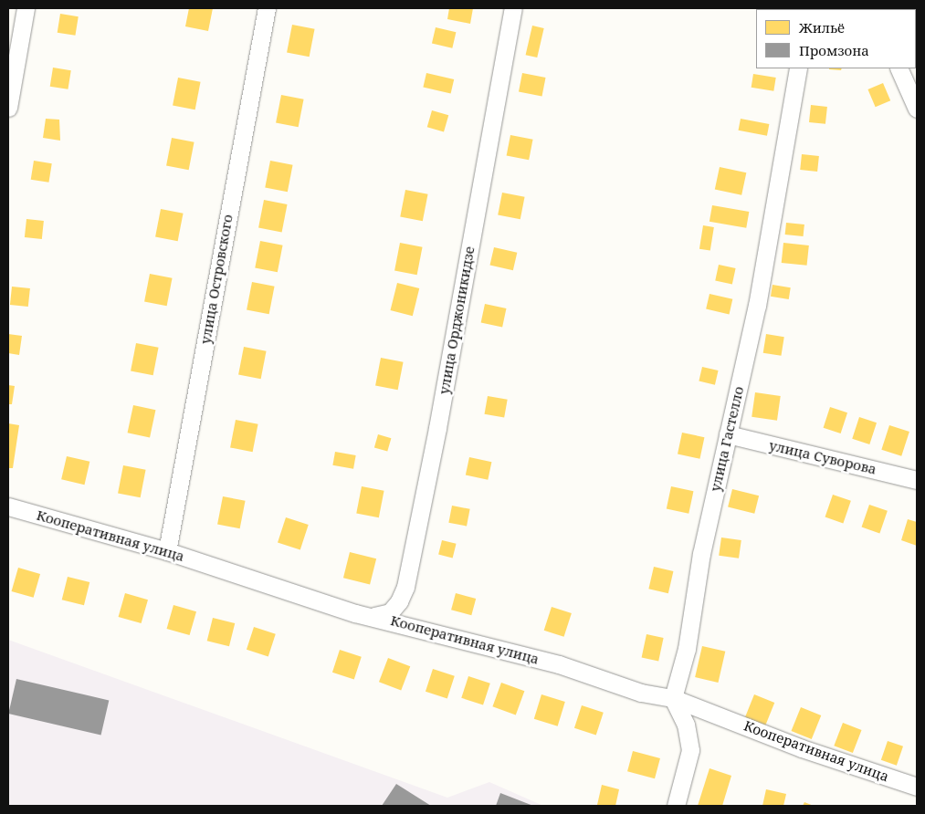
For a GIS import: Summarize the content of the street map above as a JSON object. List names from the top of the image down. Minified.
{"streets":{"street":["улица Островского","улица Орджоникидзе","улица Гастелло","улица Суворова","Кооперативная улица"]},"crossings":[["улица Островского","Кооперативная улица"],["улица Орджоникидзе","Кооперативная улица"],["улица Гастелло","улица Суворова"],["улица Гастелло","Кооперативная улица"]],"legend":["Жильё","Промзона"]}
